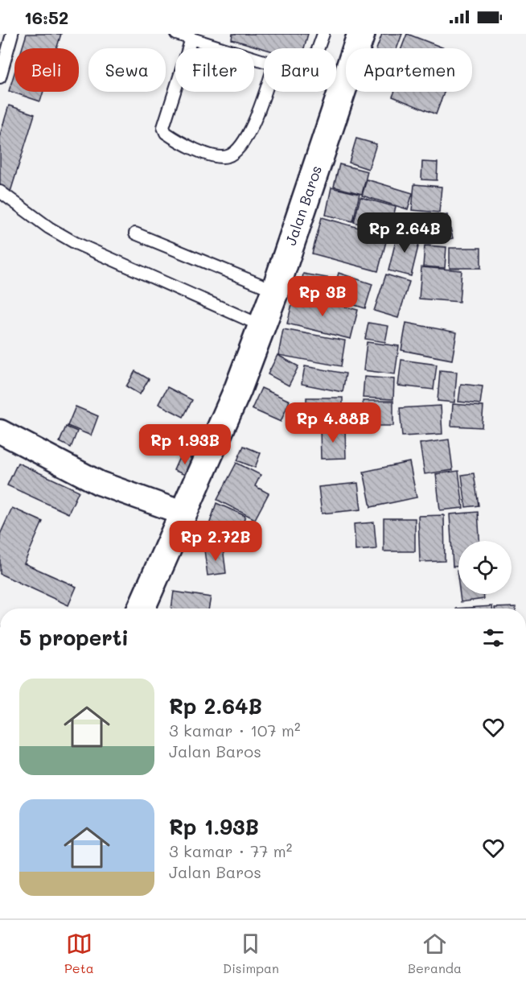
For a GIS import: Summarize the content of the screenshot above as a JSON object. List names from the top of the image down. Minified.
{"streets":{"main road":["Jalan Baros"]},"page":{"status":"16:52","chip":["Beli","Sewa","Filter","Baru","Apartemen"],"price":["Rp 2.64B","Rp 3B","Rp 4.88B","Rp 1.93B","Rp 2.72B"],"heading":"5 properti","list":[{"name":"Rp 2.64B","note":"3 kamar · 107 m² · Jalan Baros"},{"name":"Rp 1.93B","note":"3 kamar · 77 m² · Jalan Baros"}],"tabs":["Peta","Disimpan","Beranda"]}}
